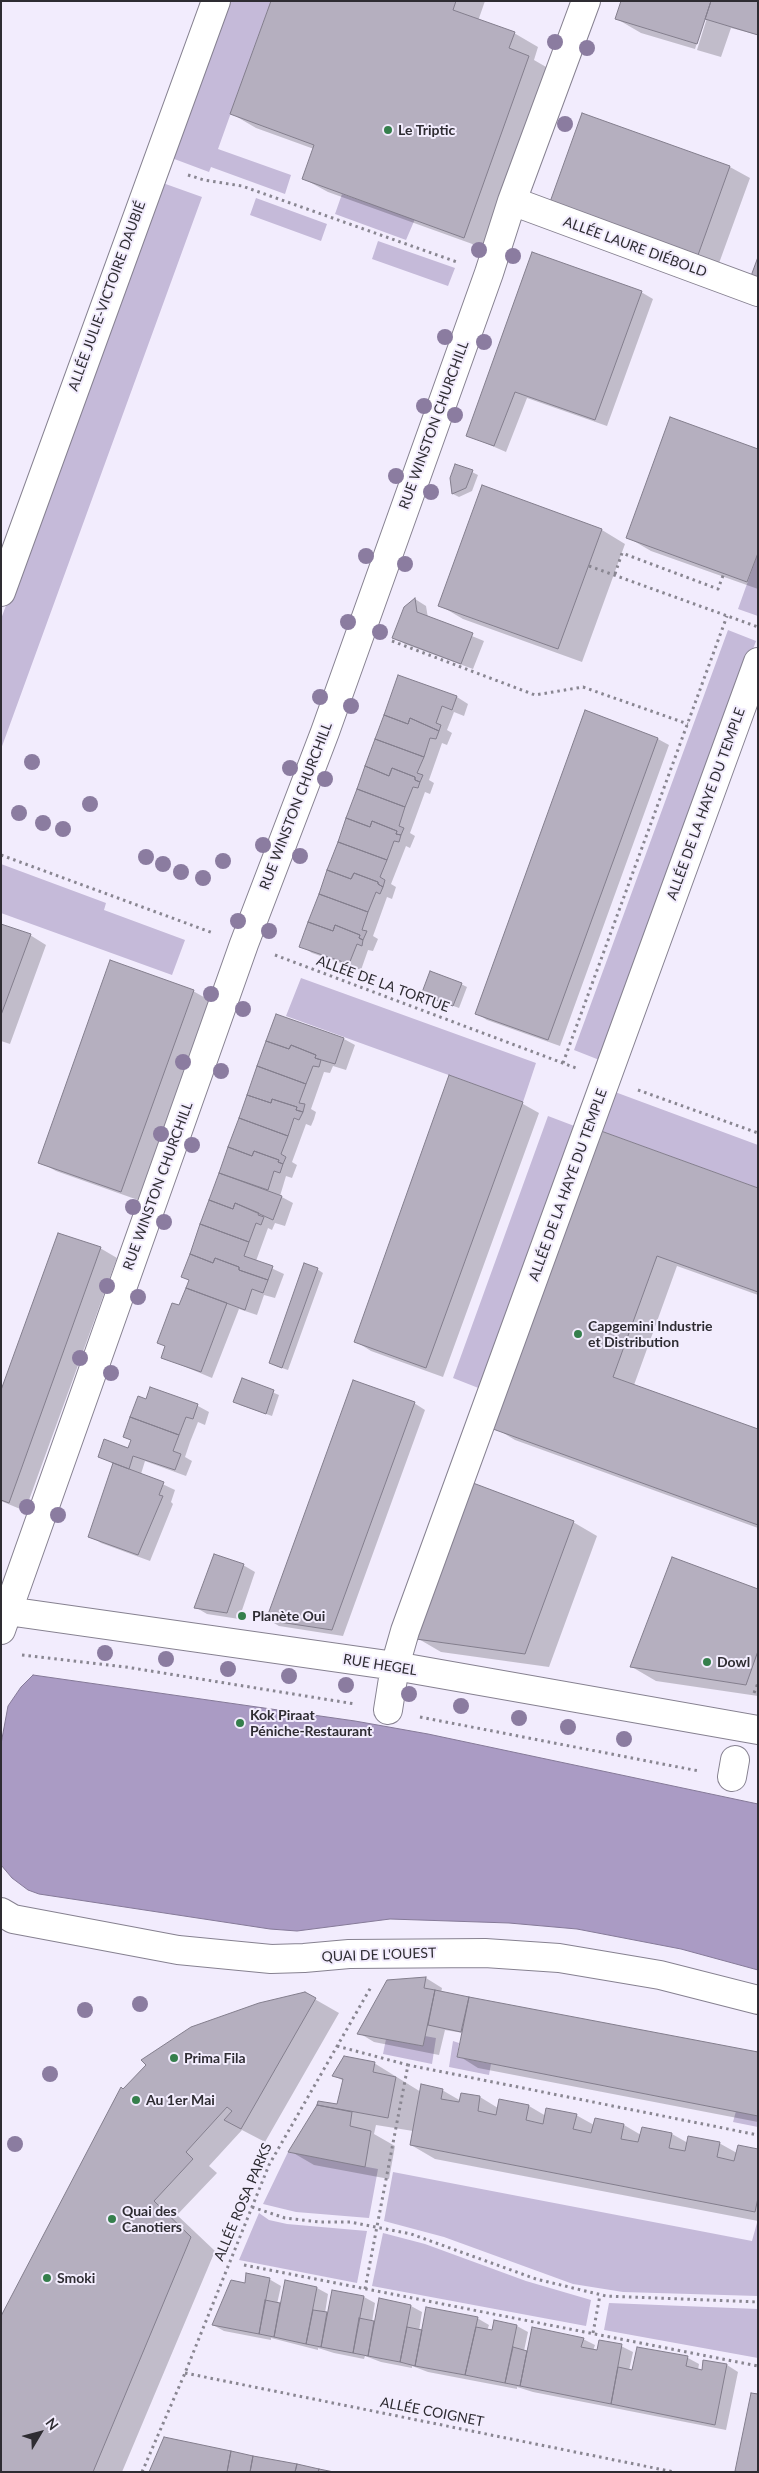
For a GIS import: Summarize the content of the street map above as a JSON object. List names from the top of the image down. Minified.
{"streets":{"street":["ALLÉE LAURE DIÉBOLD","ALLÉE JULIE-VICTOIRE DAUBIÉ","RUE WINSTON CHURCHILL","ALLÉE DE LA HAYE DU TEMPLE","RUE HEGEL","QUAI DE L'OUEST"],"path":["ALLÉE DE LA TORTUE","ALLÉE ROSA PARKS","ALLÉE COIGNET"]},"crossings":[["ALLÉE LAURE DIÉBOLD","RUE WINSTON CHURCHILL"],["RUE WINSTON CHURCHILL","ALLÉE DE LA TORTUE"],["RUE WINSTON CHURCHILL","RUE HEGEL"],["ALLÉE DE LA HAYE DU TEMPLE","ALLÉE DE LA TORTUE"],["ALLÉE DE LA HAYE DU TEMPLE","RUE HEGEL"],["QUAI DE L'OUEST","ALLÉE ROSA PARKS"],["ALLÉE ROSA PARKS","ALLÉE COIGNET"]],"places":["Le Triptic","Capgemini Industrie et Distribution","Planète Oui","Dowl","Kok Piraat Péniche-Restaurant","Prima Fila","Au 1er Mai","Quai des Canotiers","Smoki"],"north":"top right"}
